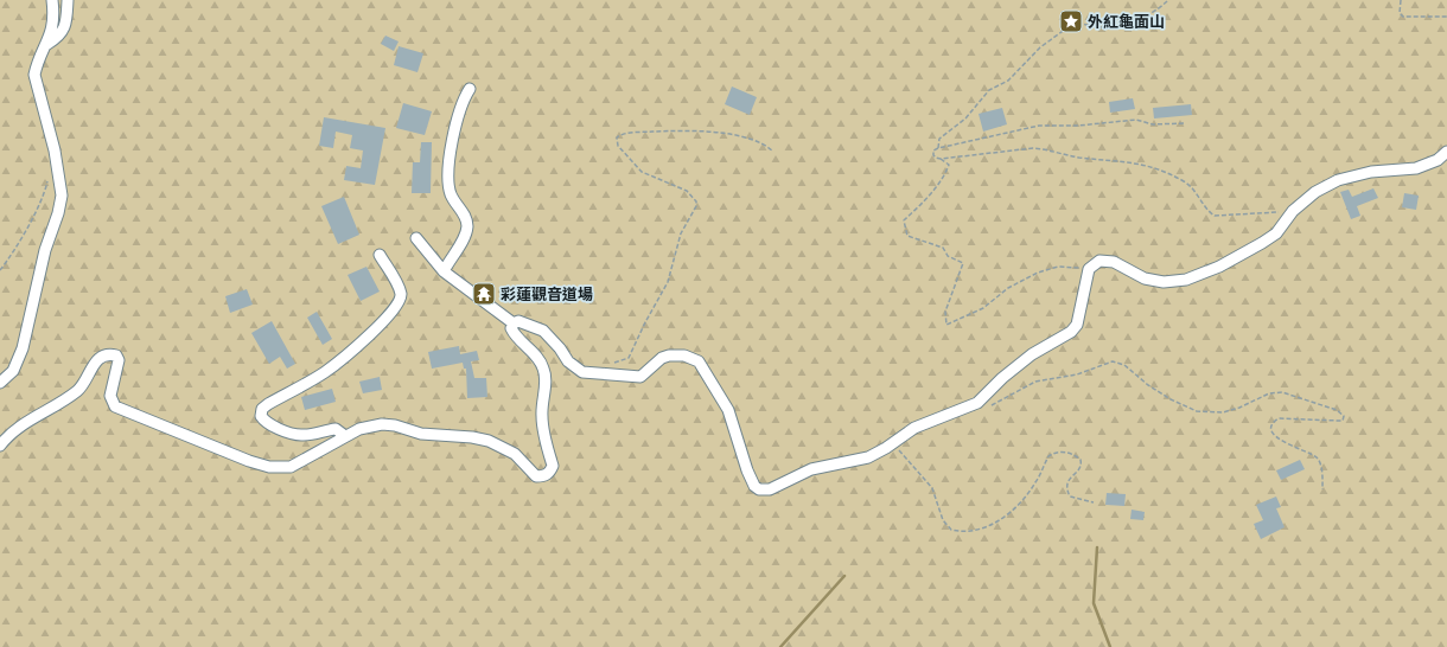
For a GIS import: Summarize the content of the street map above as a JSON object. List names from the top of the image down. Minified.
{"places":{"place":["外紅龜面山"],"temple":["彩蓮觀音道場"]}}
